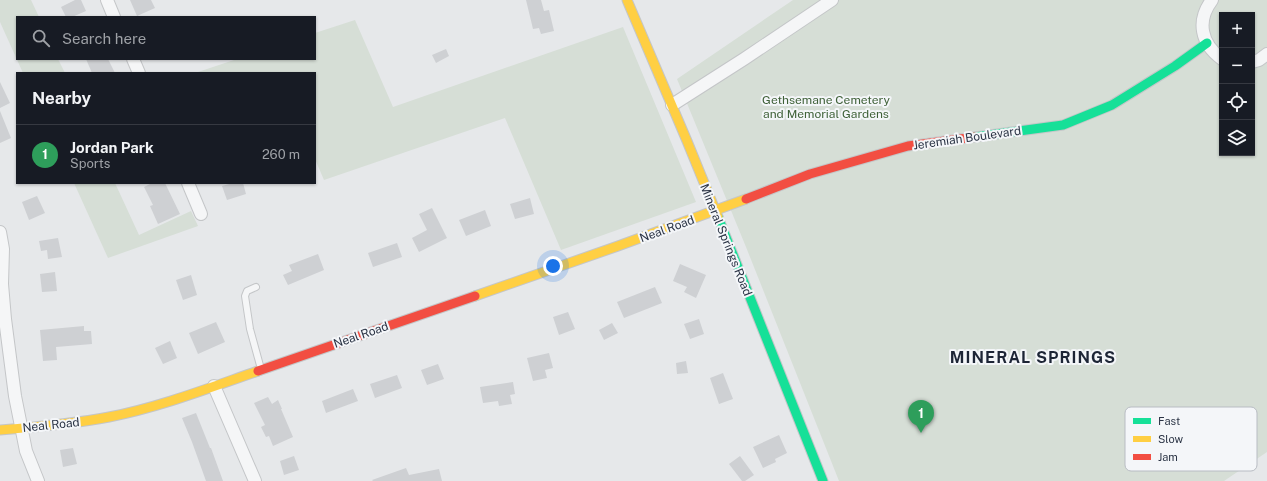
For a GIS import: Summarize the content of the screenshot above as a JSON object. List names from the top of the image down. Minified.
{"streets":{"street":["Jeremiah Boulevard","Neal Road","Mineral Springs Road"]},"crossings":[["Jeremiah Boulevard","Neal Road"],["Jeremiah Boulevard","Mineral Springs Road"],["Neal Road","Mineral Springs Road"]],"districts":["MINERAL SPRINGS"],"parks":["Gethsemane Cemetery and Memorial Gardens"],"legend":["Fast","Slow","Jam"],"page":{"map_buttons":["+","−"],"search":"Search here","heading":"Nearby","list":[{"mark":"1","name":"Jordan Park","note":"Sports","value":"260 m"}],"pins":"1"}}
